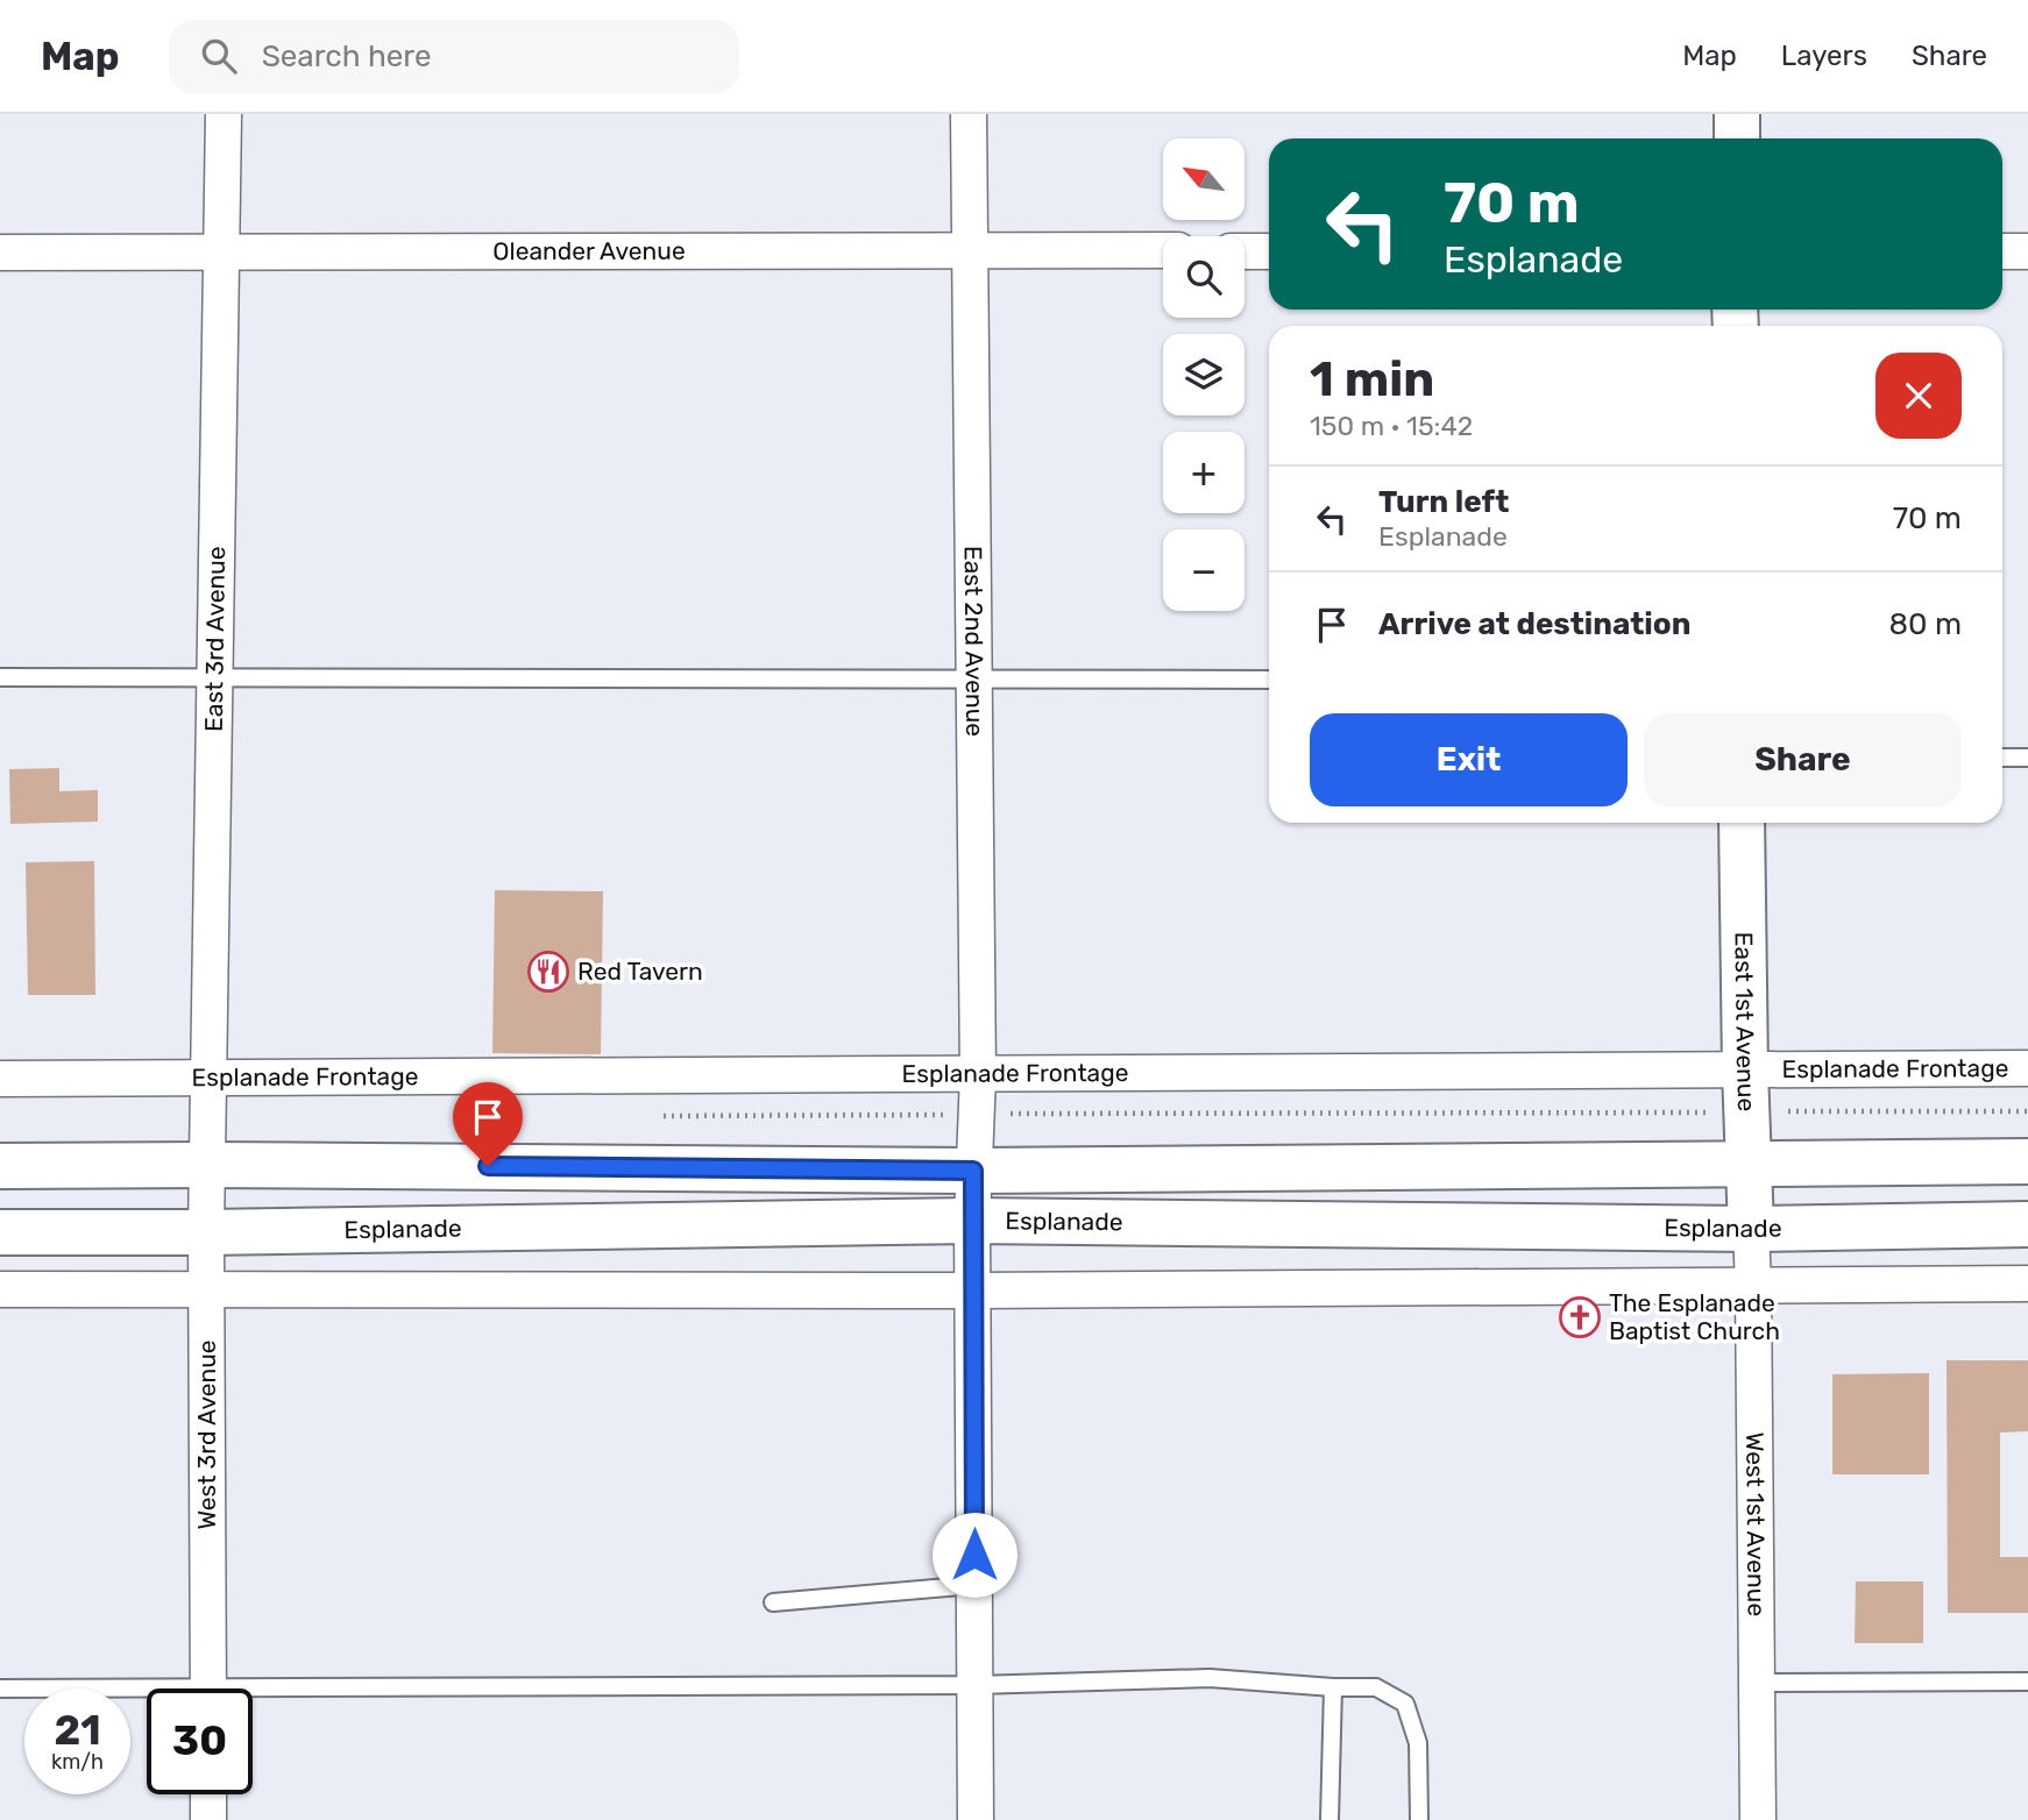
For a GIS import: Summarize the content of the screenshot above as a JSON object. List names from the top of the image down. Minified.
{"streets":{"main road":["East 1st Avenue","Esplanade"],"street":["Oleander Avenue","East 3rd Avenue","East 2nd Avenue","Esplanade Frontage","West 3rd Avenue","West 1st Avenue"]},"crossings":[["Oleander Avenue","East 3rd Avenue"],["Oleander Avenue","East 2nd Avenue"],["East 3rd Avenue","Esplanade Frontage"],["East 3rd Avenue","Esplanade"],["East 3rd Avenue","West 3rd Avenue"],["East 2nd Avenue","Esplanade Frontage"],["East 2nd Avenue","Esplanade"],["East 1st Avenue","Esplanade Frontage"],["East 1st Avenue","Esplanade"],["East 1st Avenue","West 1st Avenue"],["Esplanade","West 3rd Avenue"],["Esplanade","West 1st Avenue"]],"places":{"restaurant":["Red Tavern"],"church":["The Esplanade Baptist Church"]},"north":"top left","page":{"header":"Map","search":"Search here","nav":["Map","Layers","Share"],"map_buttons":["+","−"],"turn":["70 m","Esplanade"],"heading":["1 min","150 m · 15:42"],"list":[{"name":"Turn left","note":"Esplanade","value":"70 m"},{"name":"Arrive at destination","value":"80 m"}],"buttons":["Exit","Share"],"speed":"21 km/h","limit":"30"}}
